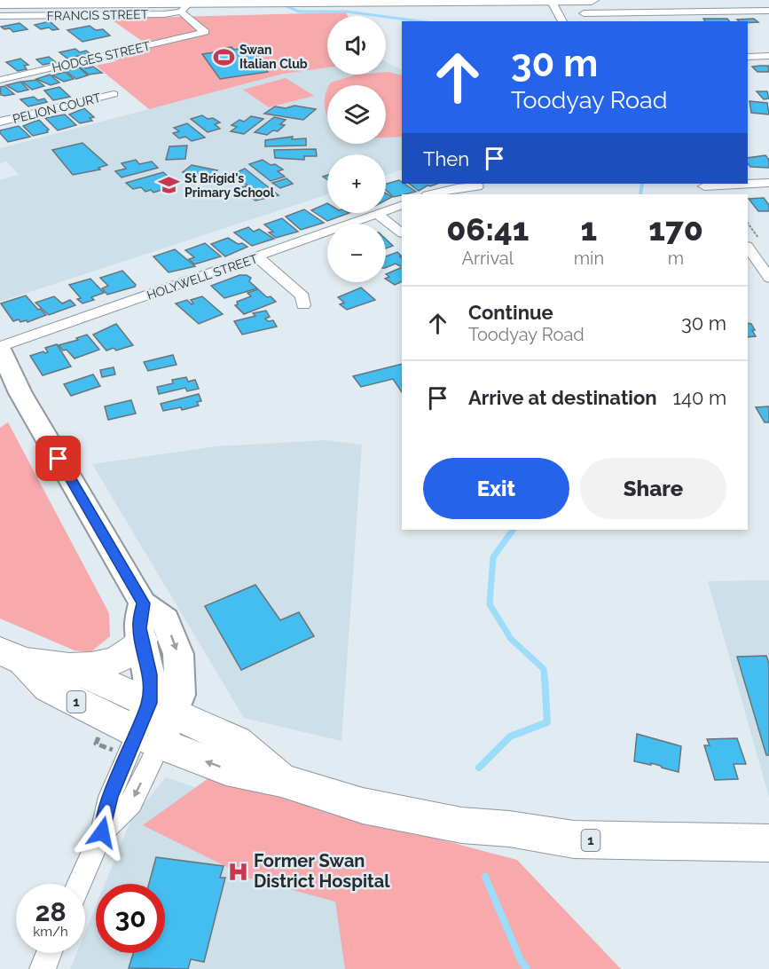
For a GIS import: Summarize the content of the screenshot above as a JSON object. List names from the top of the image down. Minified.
{"streets":{"main road":["1"],"street":["FRANCIS STREET","HODGES STREET","PELION COURT","HOLYWELL STREET"]},"crossings":[["FRANCIS STREET","HODGES STREET"]],"places":{"sports":["Swan Italian Club"],"school or university":["St Brigid's Primary School"],"hospital":["Former Swan District Hospital"]},"page":{"map_buttons":["+","−"],"turn":["30 m","Toodyay Road"],"then":"Then","eta":["06:41","Arrival","1","min","170","m"],"list":[{"name":"Continue","note":"Toodyay Road","value":"30 m"},{"name":"Arrive at destination","value":"140 m"}],"buttons":["Exit","Share"],"speed":"28 km/h","limit":"30"}}
